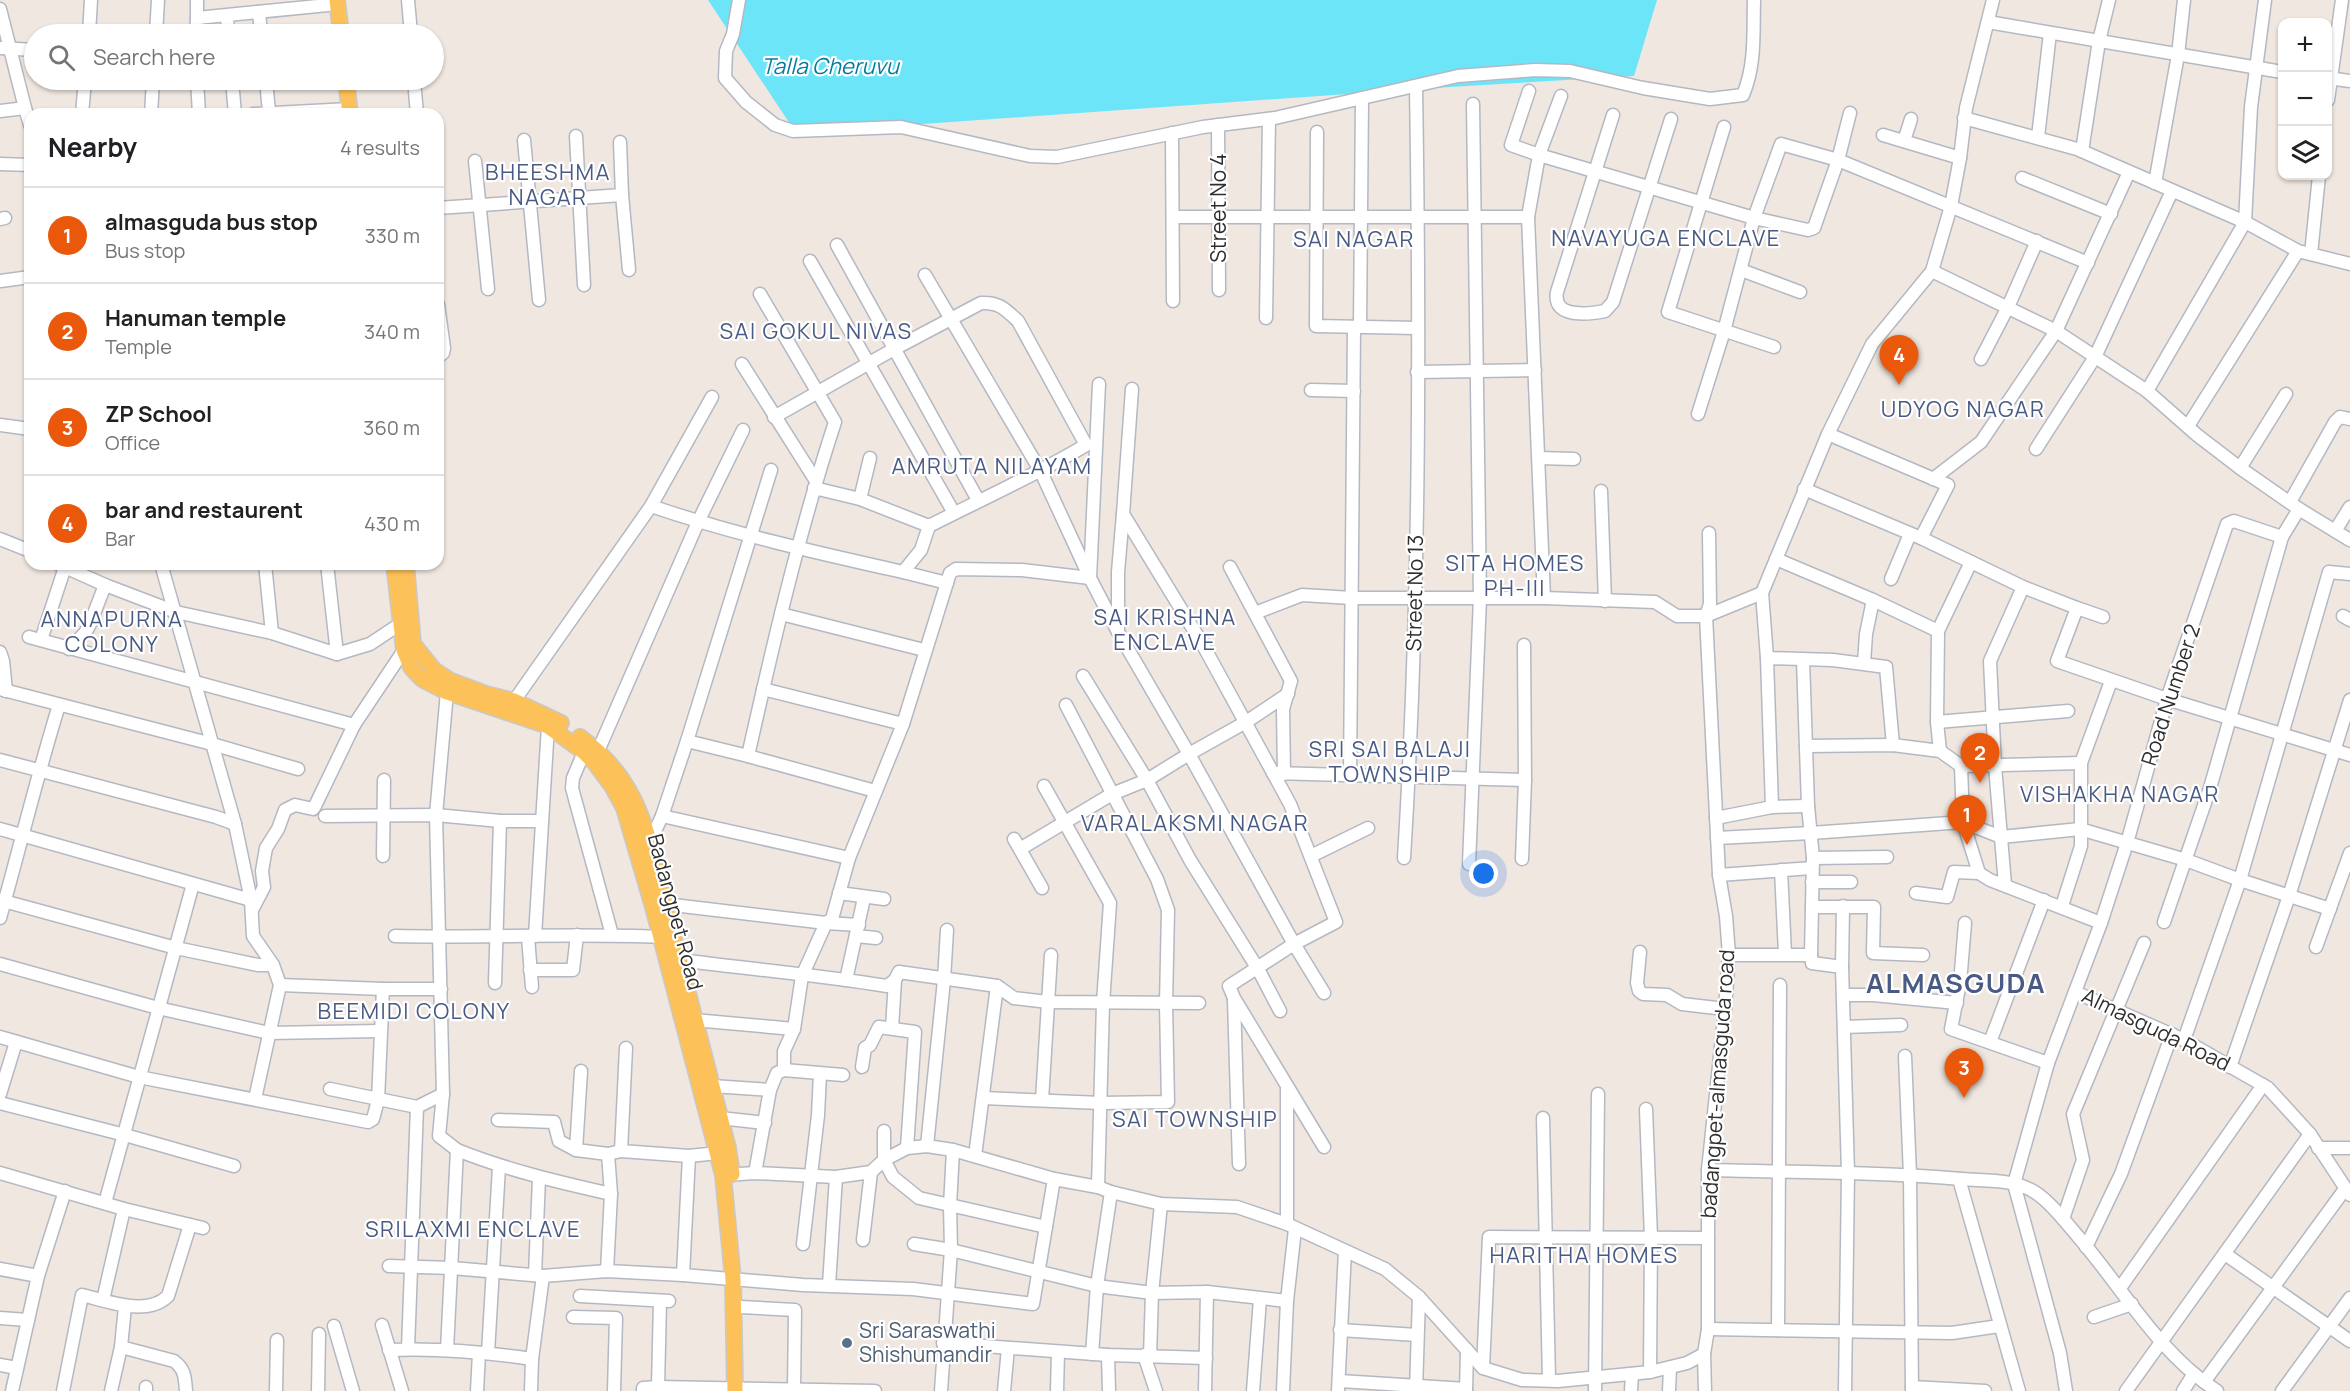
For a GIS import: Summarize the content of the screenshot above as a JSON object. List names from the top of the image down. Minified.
{"streets":{"main road":["Badangpet Road"],"street":["Street No 4","Street No 13","Road Number 2","Almasguda Road","badangpet-almasguda road"]},"crossings":[["Road Number 2","Almasguda Road"]],"districts":["BHEESHMA NAGAR","NAVAYUGA ENCLAVE","SAI NAGAR","SAI GOKUL NIVAS","UDYOG NAGAR","AMRUTA NILAYAM","SITA HOMES PH-III","SAI KRISHNA ENCLAVE","ANNAPURNA COLONY","SRI SAI BALAJI TOWNSHIP","VISHAKHA NAGAR","VARALAKSMI NAGAR","ALMASGUDA","BEEMIDI COLONY","SAI TOWNSHIP","SRILAXMI ENCLAVE","HARITHA HOMES"],"water":["Talla Cheruvu"],"places":["Sri Saraswathi Shishumandir"],"page":{"map_buttons":["+","−"],"search":"Search here","heading":["Nearby","4 results"],"list":[{"mark":"1","name":"almasguda bus stop","note":"Bus stop","value":"330 m"},{"mark":"2","name":"Hanuman temple","note":"Temple","value":"340 m"},{"mark":"3","name":"ZP School","note":"Office","value":"360 m"},{"mark":"4","name":"bar and restaurent","note":"Bar","value":"430 m"}],"pins":["4","2","1","3"]}}
